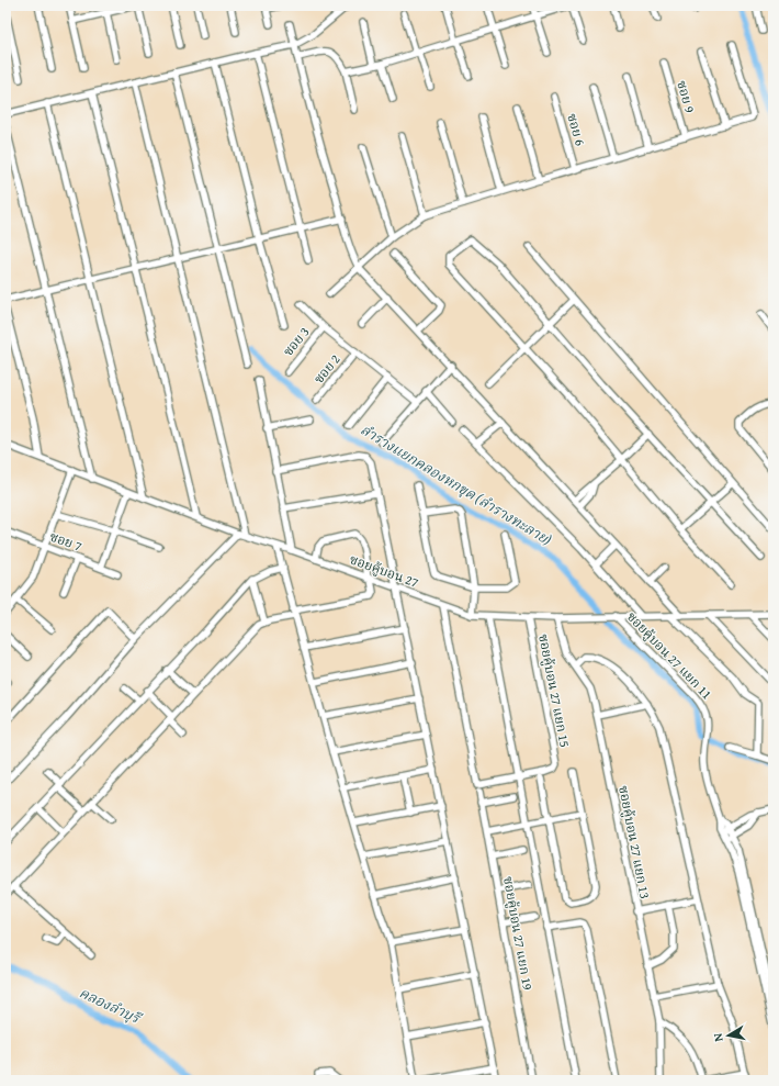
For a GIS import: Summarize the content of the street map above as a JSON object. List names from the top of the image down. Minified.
{"streets":{"street":["ซอย 9","ซอย 6","ซอย 3","ซอย 2","ซอย 7","ซอยคู้บอน 27","ซอยคู้บอน 27 แยก 11","ซอยคู้บอน 27 แยก 15","ซอยคู้บอน 27 แยก 13","ซอยคู้บอน 27 แยก 19"]},"crossings":[["ซอยคู้บอน 27","ซอยคู้บอน 27 แยก 11"],["ซอยคู้บอน 27","ซอยคู้บอน 27 แยก 15"],["ซอยคู้บอน 27","ซอยคู้บอน 27 แยก 13"],["ซอยคู้บอน 27","ซอยคู้บอน 27 แยก 19"],["ซอยคู้บอน 27 แยก 15","ซอยคู้บอน 27 แยก 19"]],"water":["ลำรางแยกคลองหกขุด (ลำรางทะลาย)","คลองลำบุรี"],"north":"left"}
